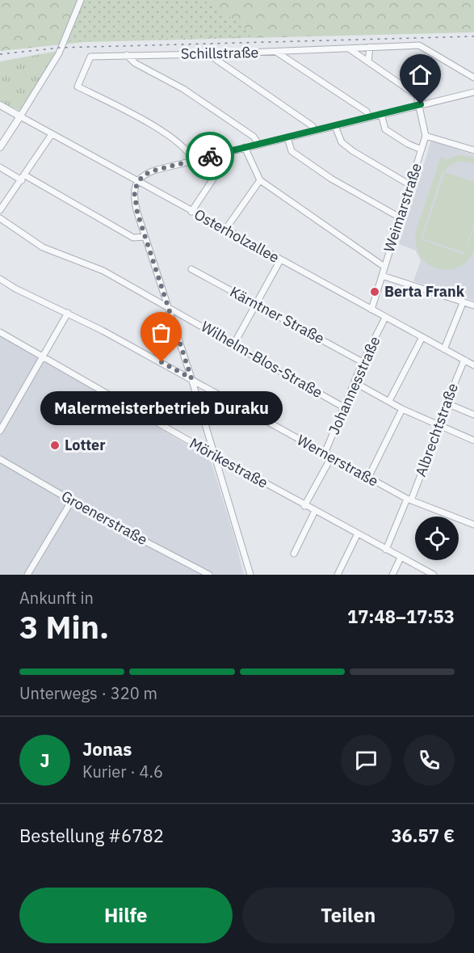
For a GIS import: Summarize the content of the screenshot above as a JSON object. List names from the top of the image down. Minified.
{"streets":{"street":["Schillstraße","Weimarstraße","Osterholzallee","Kärntner Straße","Wilhelm-Blos-Straße","Johannesstraße","Albrechtstraße","Wernerstraße","Mörikestraße","Groenerstraße"]},"crossings":[["Weimarstraße","Osterholzallee"],["Osterholzallee","Johannesstraße"],["Osterholzallee","Albrechtstraße"],["Kärntner Straße","Johannesstraße"],["Wilhelm-Blos-Straße","Johannesstraße"],["Johannesstraße","Wernerstraße"],["Albrechtstraße","Wernerstraße"],["Albrechtstraße","Mörikestraße"]],"places":["Berta Frank","Malermeisterbetrieb Duraku","Lotter"],"page":{"bubble":"Malermeisterbetrieb Duraku","heading":["3 Min.","Ankunft in","17:48–17:53"],"panel":["Jonas","Kurier · 4.6","Bestellung #6782","36.57 €"],"bar":"Unterwegs · 320 m","round":"J","buttons":["Hilfe","Teilen"]}}
